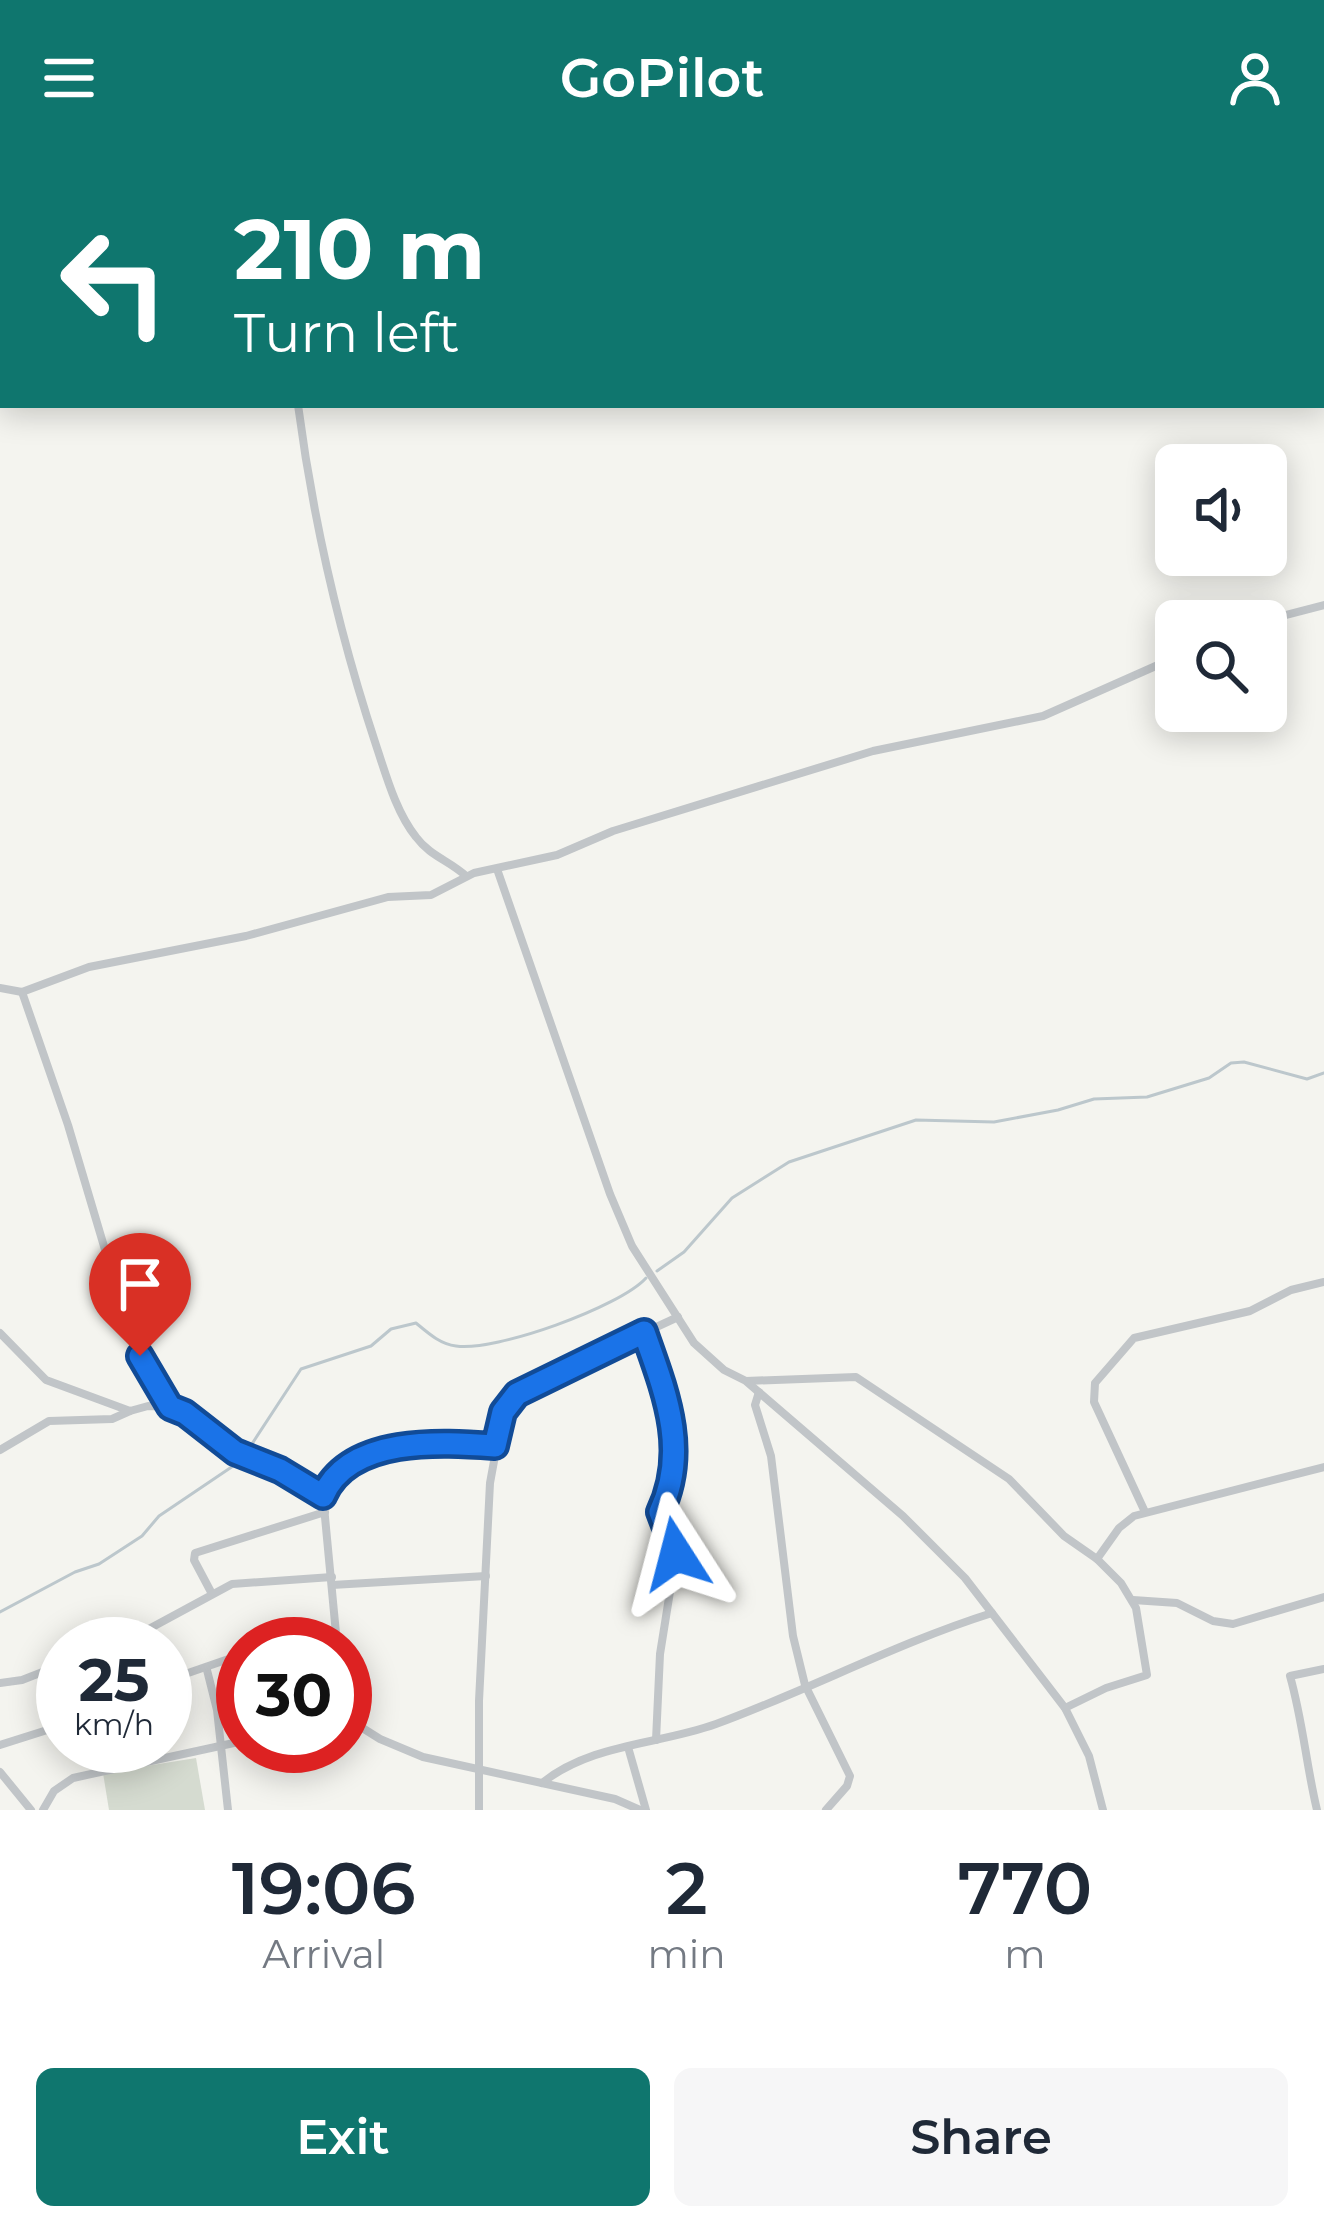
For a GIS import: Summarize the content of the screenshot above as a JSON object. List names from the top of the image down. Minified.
{"page":{"header":"GoPilot","turn":["210 m","Turn left"],"speed":"25 km/h","limit":"30","eta":["19:06","Arrival","2","min","770","m"],"buttons":["Exit","Share"]}}
